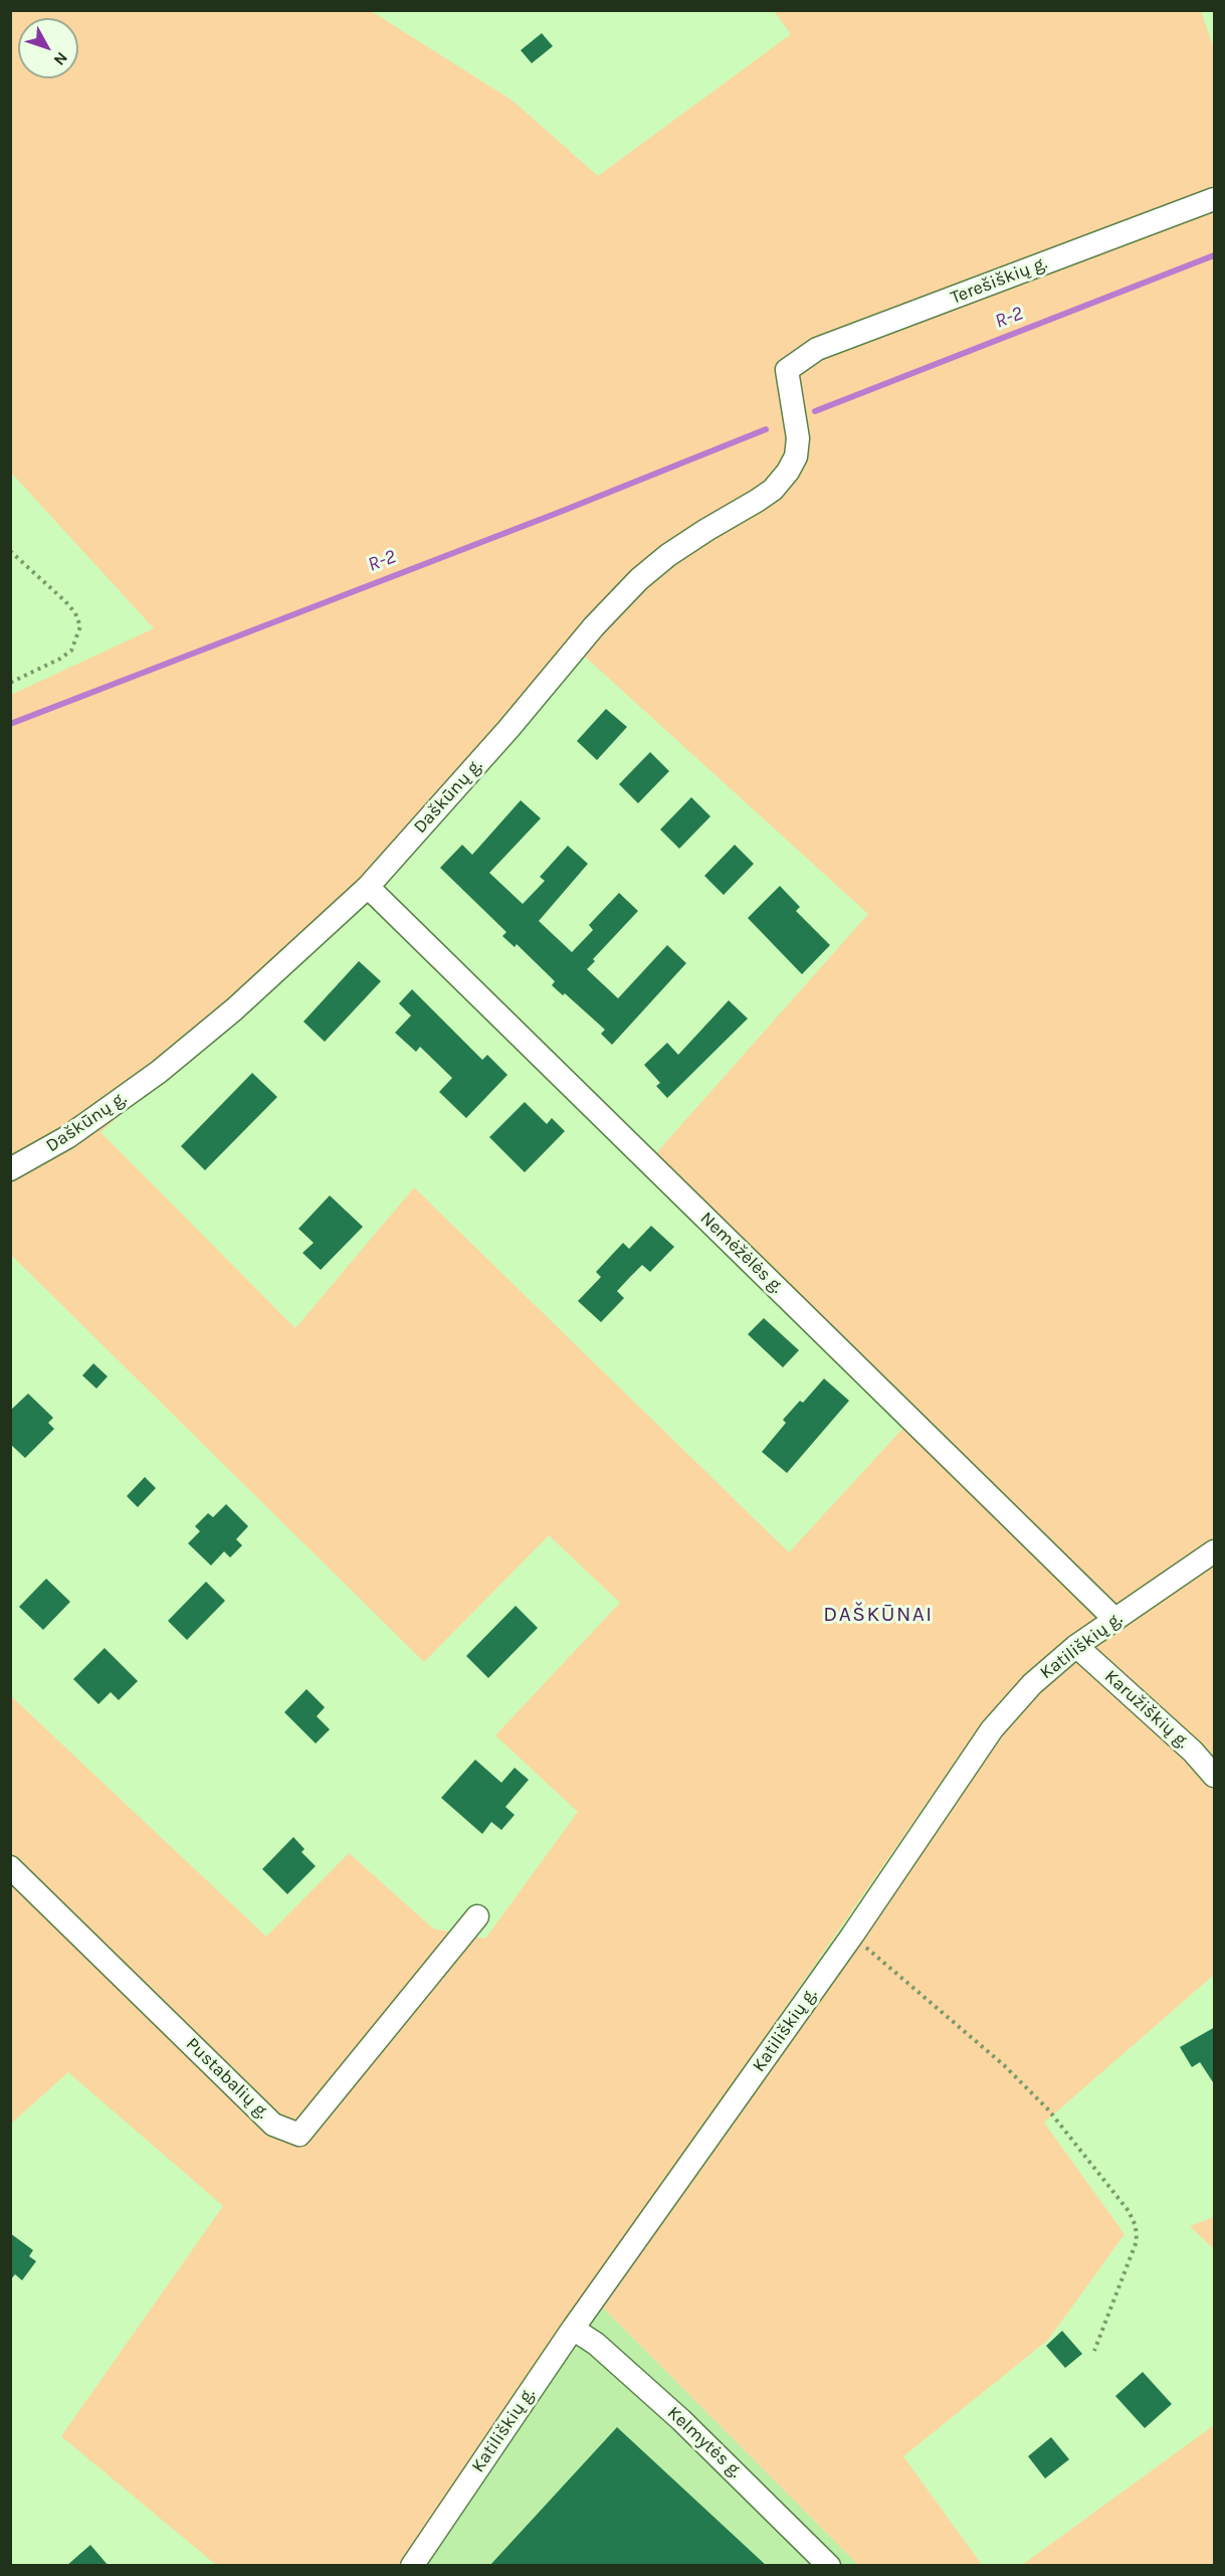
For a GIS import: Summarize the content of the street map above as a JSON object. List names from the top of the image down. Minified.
{"streets":{"street":["Terešiškių g.","Daškūnų g.","Nemėžėlės g.","Katiliškių g.","Karužiškių g.","Pustabalių g.","Kelmytės g."]},"crossings":[["Terešiškių g.","Daškūnų g."],["Daškūnų g.","Nemėžėlės g."],["Nemėžėlės g.","Katiliškių g."],["Katiliškių g.","Karužiškių g."],["Katiliškių g.","Kelmytės g."]],"districts":["DAŠKŪNAI"],"water":["R-2"],"north":"bottom right"}
